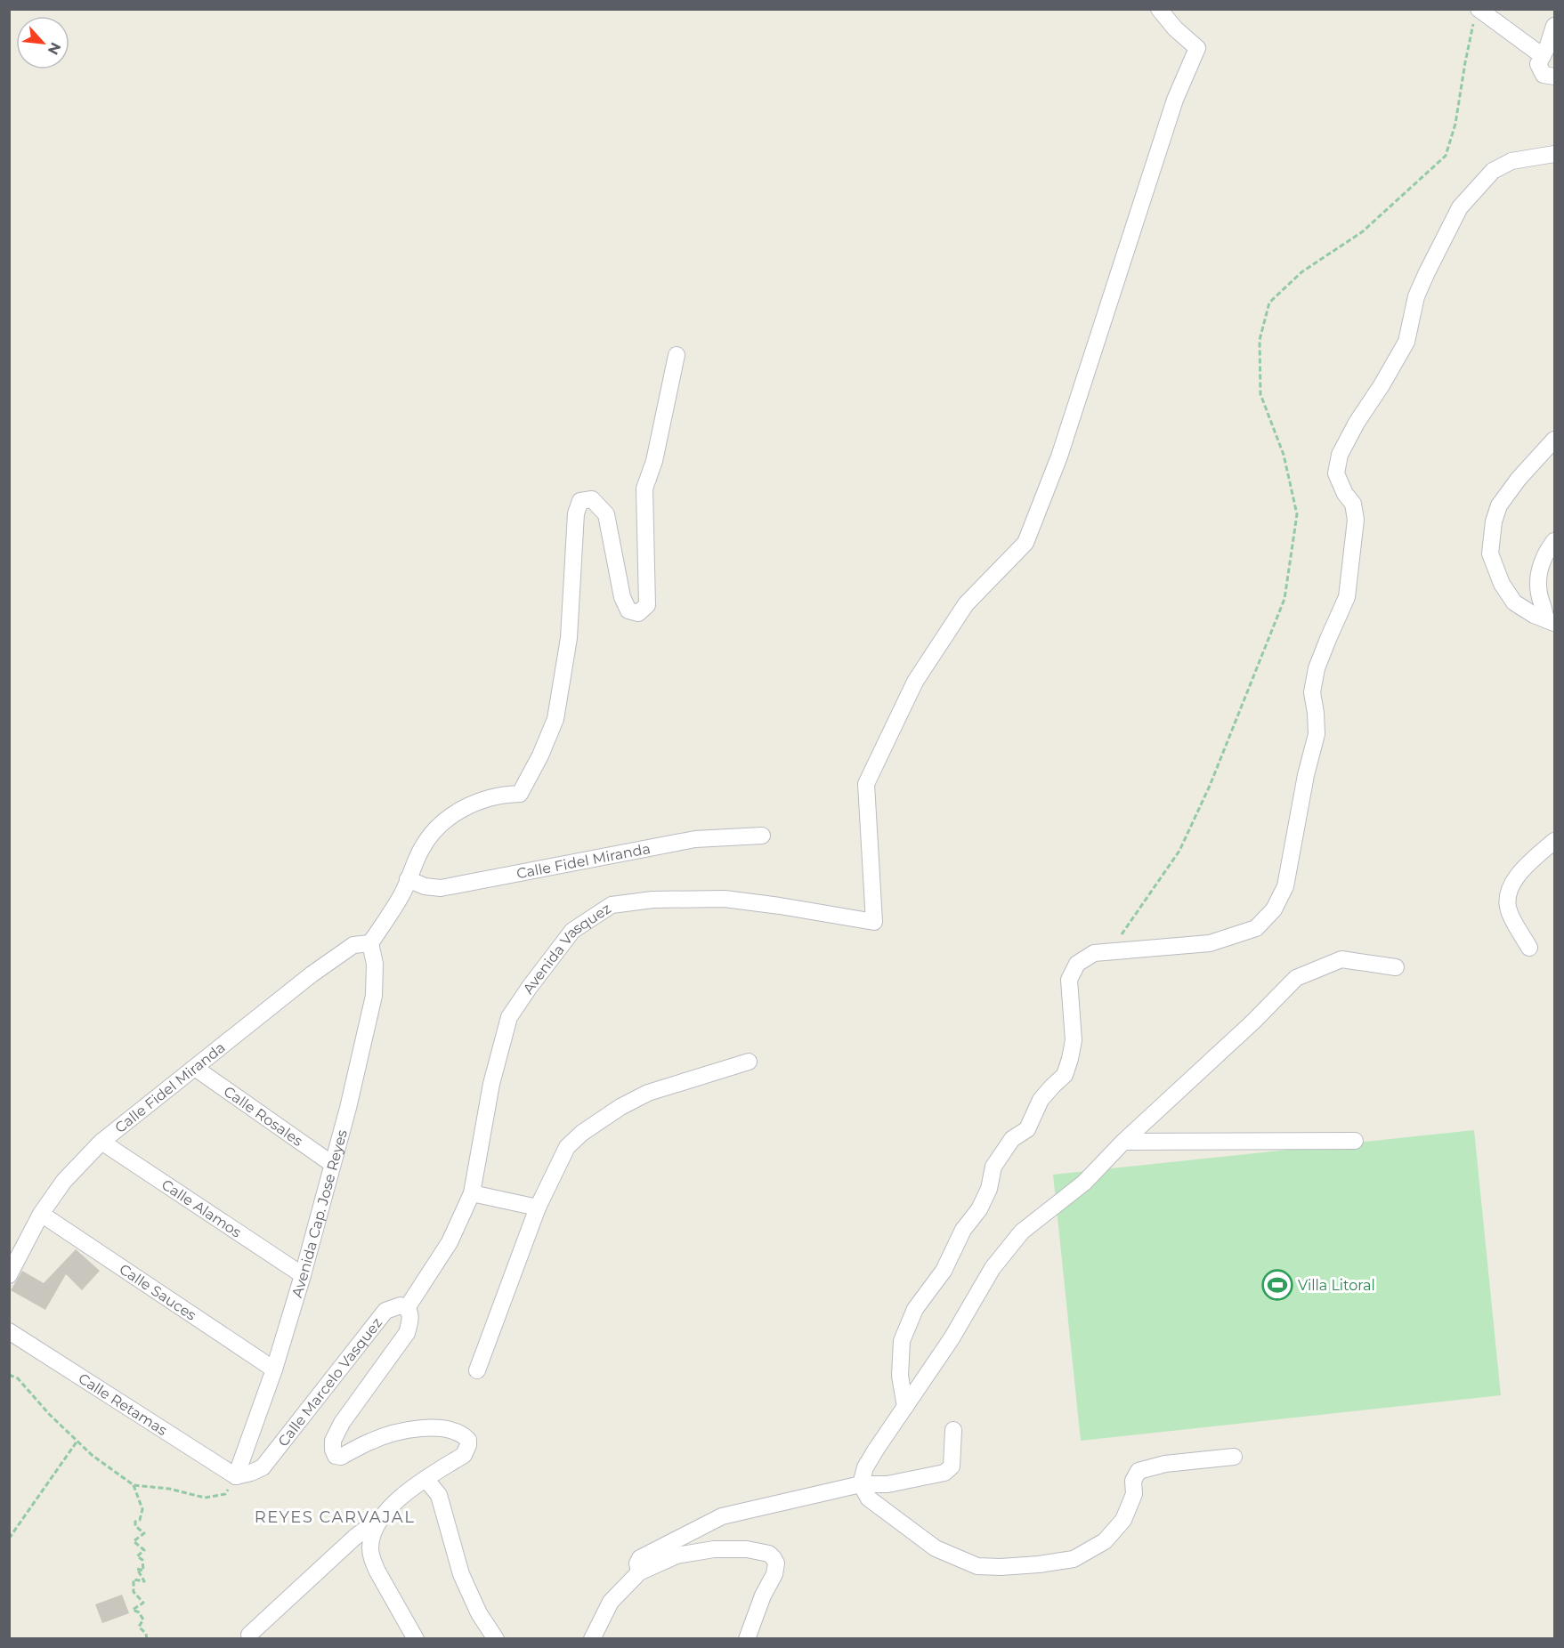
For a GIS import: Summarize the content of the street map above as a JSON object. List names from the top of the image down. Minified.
{"streets":{"street":["Calle Fidel Miranda","Avenida Vasquez","Calle Rosales","Calle Alamos","Avenida Cap. Jose Reyes","Calle Sauces","Calle Marcelo Vasquez","Calle Retamas"]},"crossings":[["Calle Fidel Miranda","Calle Rosales"],["Calle Fidel Miranda","Calle Alamos"],["Calle Fidel Miranda","Avenida Cap. Jose Reyes"],["Calle Fidel Miranda","Calle Sauces"],["Avenida Vasquez","Calle Marcelo Vasquez"],["Calle Rosales","Avenida Cap. Jose Reyes"],["Calle Alamos","Avenida Cap. Jose Reyes"],["Avenida Cap. Jose Reyes","Calle Sauces"],["Avenida Cap. Jose Reyes","Calle Marcelo Vasquez"],["Avenida Cap. Jose Reyes","Calle Retamas"],["Calle Marcelo Vasquez","Calle Retamas"]],"districts":["REYES CARVAJAL"],"places":{"sports":["Villa Litoral"]},"north":"bottom right"}
